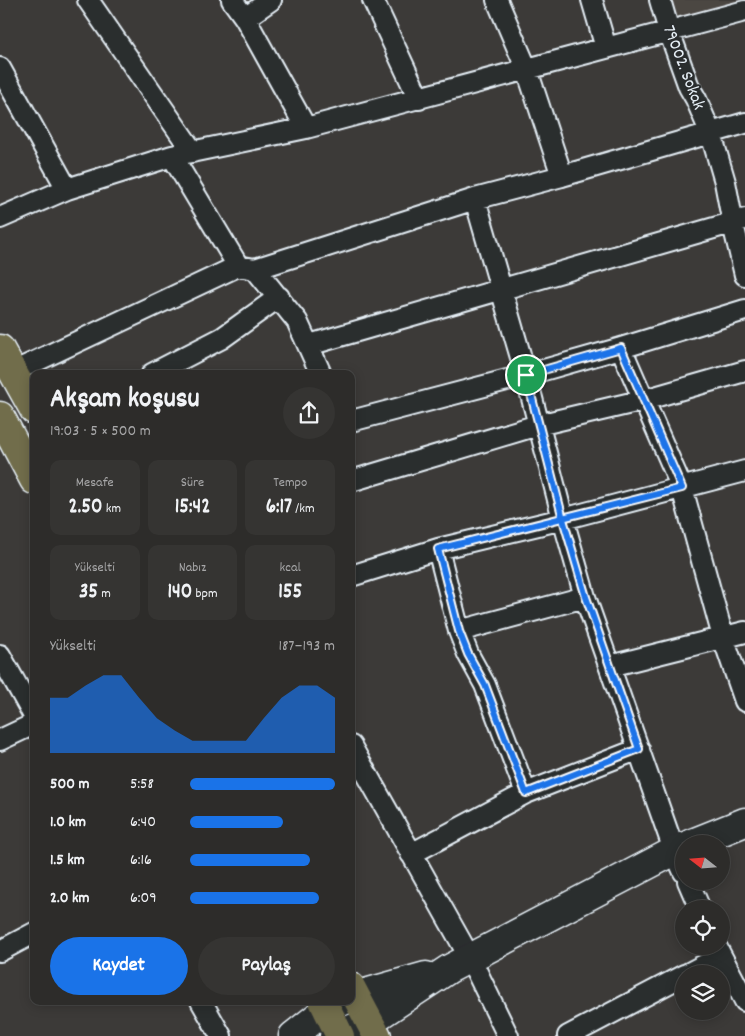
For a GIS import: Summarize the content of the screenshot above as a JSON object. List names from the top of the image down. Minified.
{"streets":{"street":["79002. Sokak"]},"north":"left","page":{"heading":["Akşam koşusu","19:03 · 5 × 500 m"],"stats":[["Mesafe","2.50 km"],["Süre","15:42"],["Tempo","6:17 /km"],["Yükselti","35 m"],["Nabız","140 bpm"],["kcal","155"]],"chart":["Yükselti","187–193 m"],"list":[{"name":"500 m","note":"5:58"},{"name":"1.0 km","note":"6:40"},{"name":"1.5 km","note":"6:16"},{"name":"2.0 km","note":"6:09"}],"buttons":["Kaydet","Paylaş"]}}
